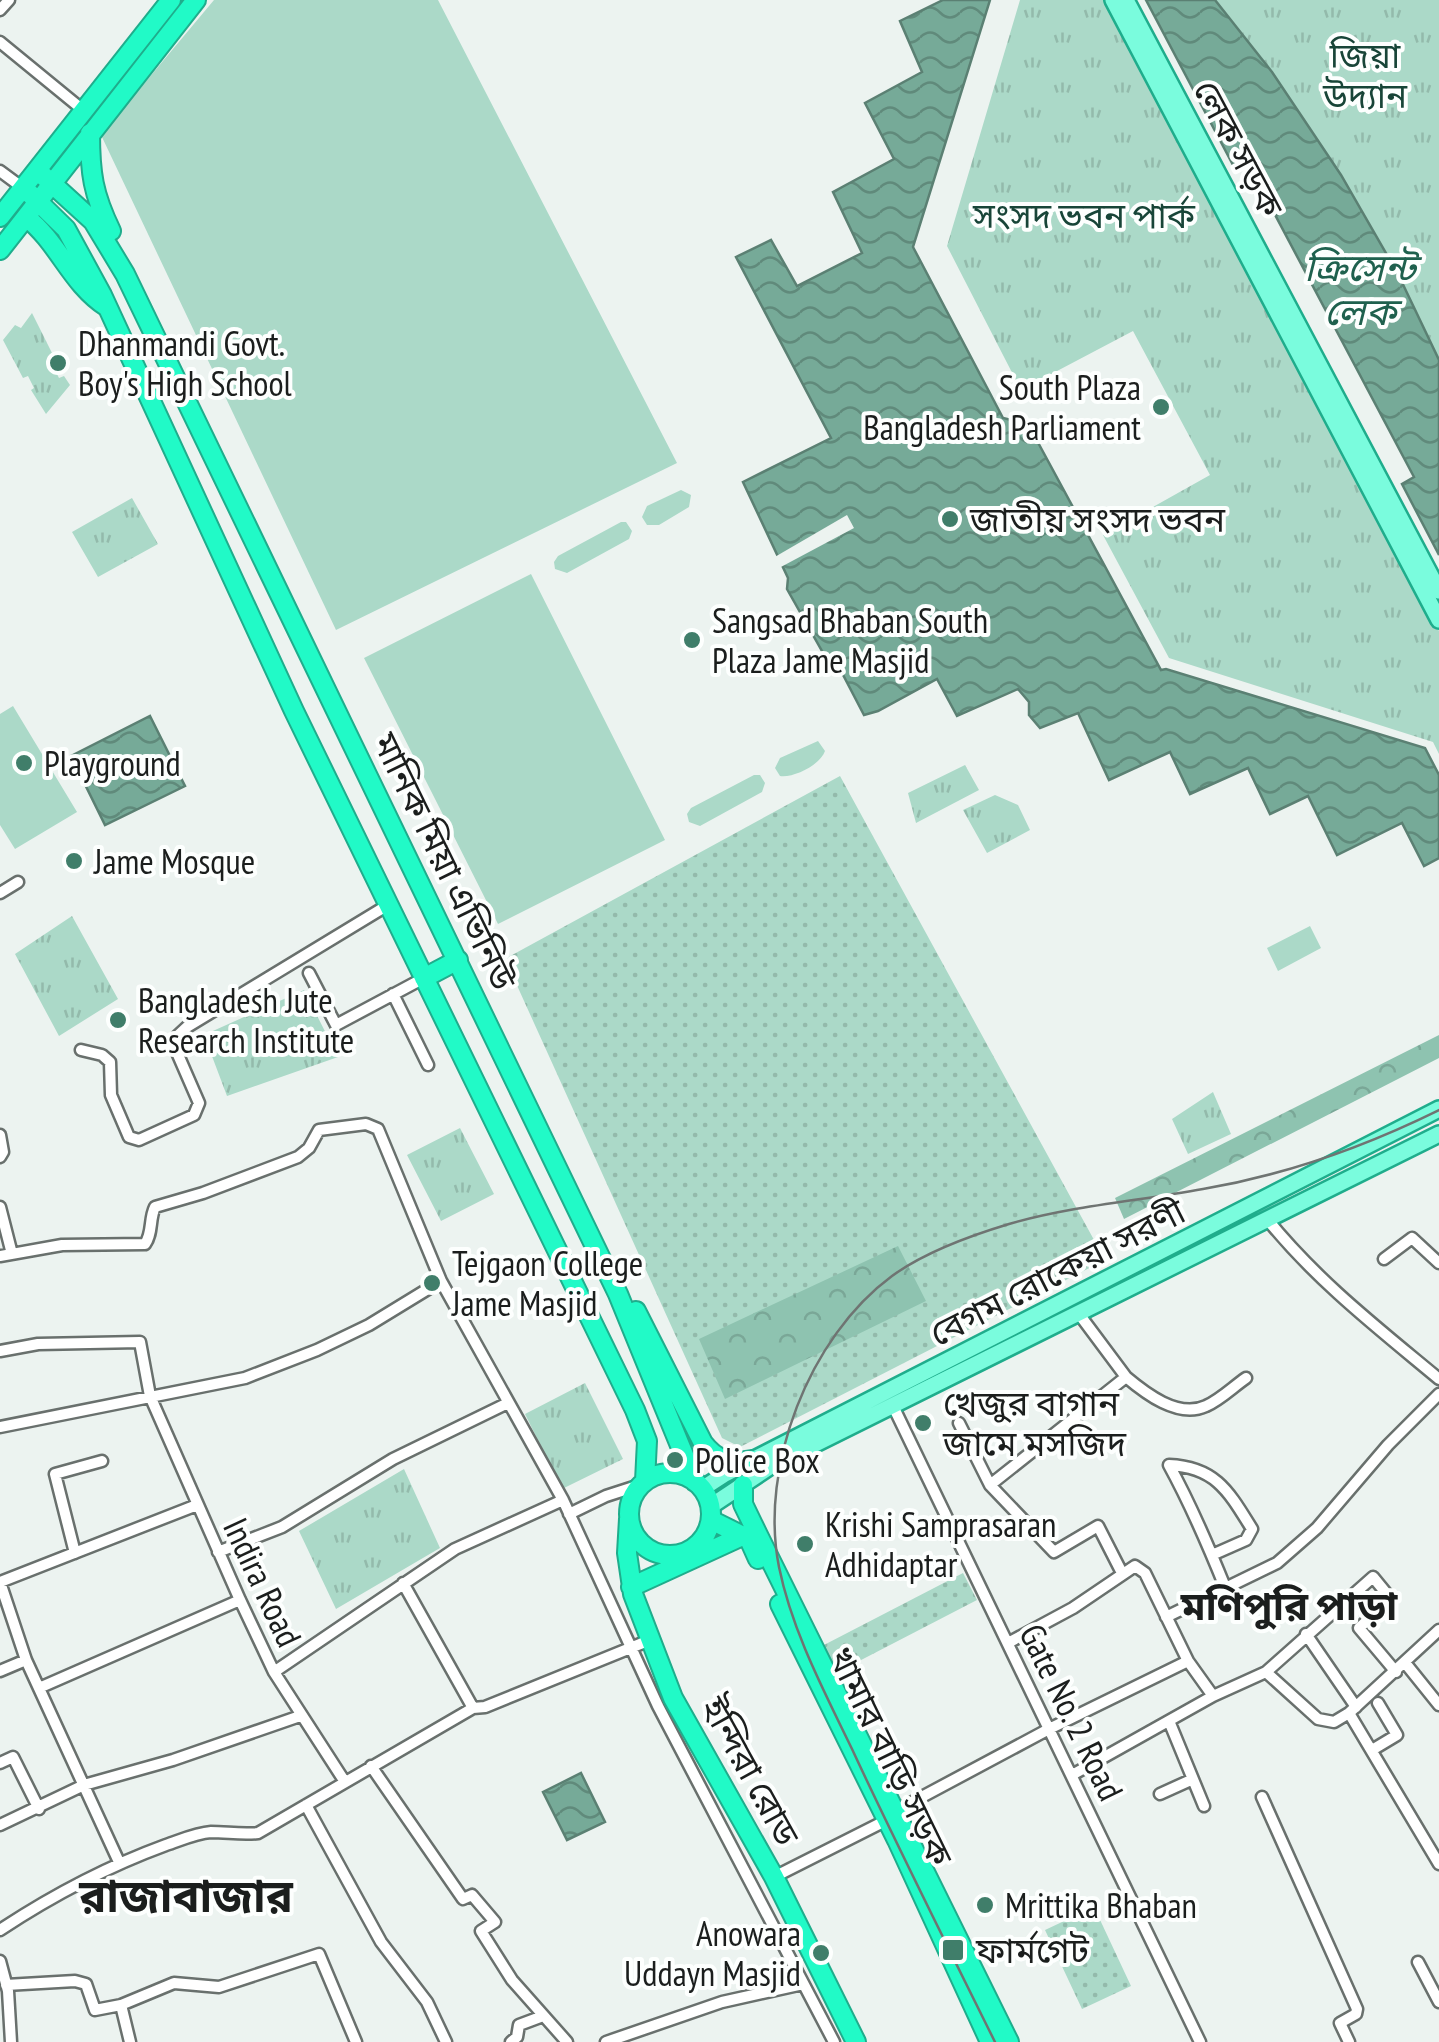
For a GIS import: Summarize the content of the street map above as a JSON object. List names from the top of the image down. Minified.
{"streets":{"highway":["মানিক মিয়া এভিনিউ","খামার বাড়ি সড়ক","ইন্দিরা রোড"],"main road":["লেক সড়ক","বেগম রোকেয়া সরণী"],"street":["Indira Road","Gate No. 2 Road"]},"crossings":[["মানিক মিয়া এভিনিউ","বেগম রোকেয়া সরণী"],["মানিক মিয়া এভিনিউ","খামার বাড়ি সড়ক"],["মানিক মিয়া এভিনিউ","ইন্দিরা রোড"],["বেগম রোকেয়া সরণী","Gate No. 2 Road"],["বেগম রোকেয়া সরণী","খামার বাড়ি সড়ক"],["বেগম রোকেয়া সরণী","ইন্দিরা রোড"],["খামার বাড়ি সড়ক","ইন্দিরা রোড"]],"districts":["মণিপুরি পাড়া","রাজাবাজার"],"water":["ক্রিসেন্ট লেক"],"parks":["জিয়া উদ্যান","সংসদ ভবন পার্ক"],"places":{"other":["Dhanmandi Govt. Boy's High School","South Plaza Bangladesh Parliament","জাতীয় সংসদ ভবন","Sangsad Bhaban South Plaza Jame Masjid","Playground","Jame Mosque","Bangladesh Jute Research Institute","Tejgaon College Jame Masjid","খেজুর বাগান জামে মসজিদ","Police Box","Krishi Samprasaran Adhidaptar","Mrittika Bhaban","Anowara Uddayn Masjid"],"transit":["ফার্মগেট"]}}
